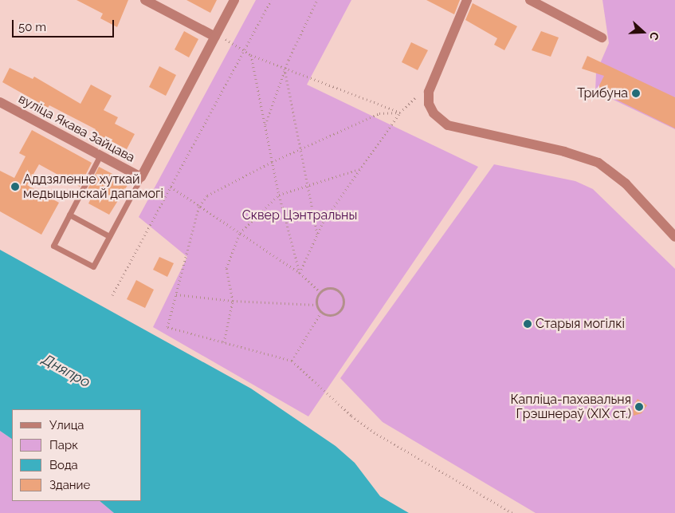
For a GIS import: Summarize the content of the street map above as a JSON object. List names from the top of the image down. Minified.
{"streets":{"street":["вуліца Якава Зайцава"]},"water":["Дняпро"],"parks":["Сквер Цэнтральны"],"places":["Трибуна","Аддзяленне хуткай медыцынскай дапамогі","Старыя могілкі","Капліца-пахавальня Грэшнераў (XIX ст.)"],"legend":["Улица","Парк","Вода","Здание"],"scale_bar":"50 m","north":"right"}
